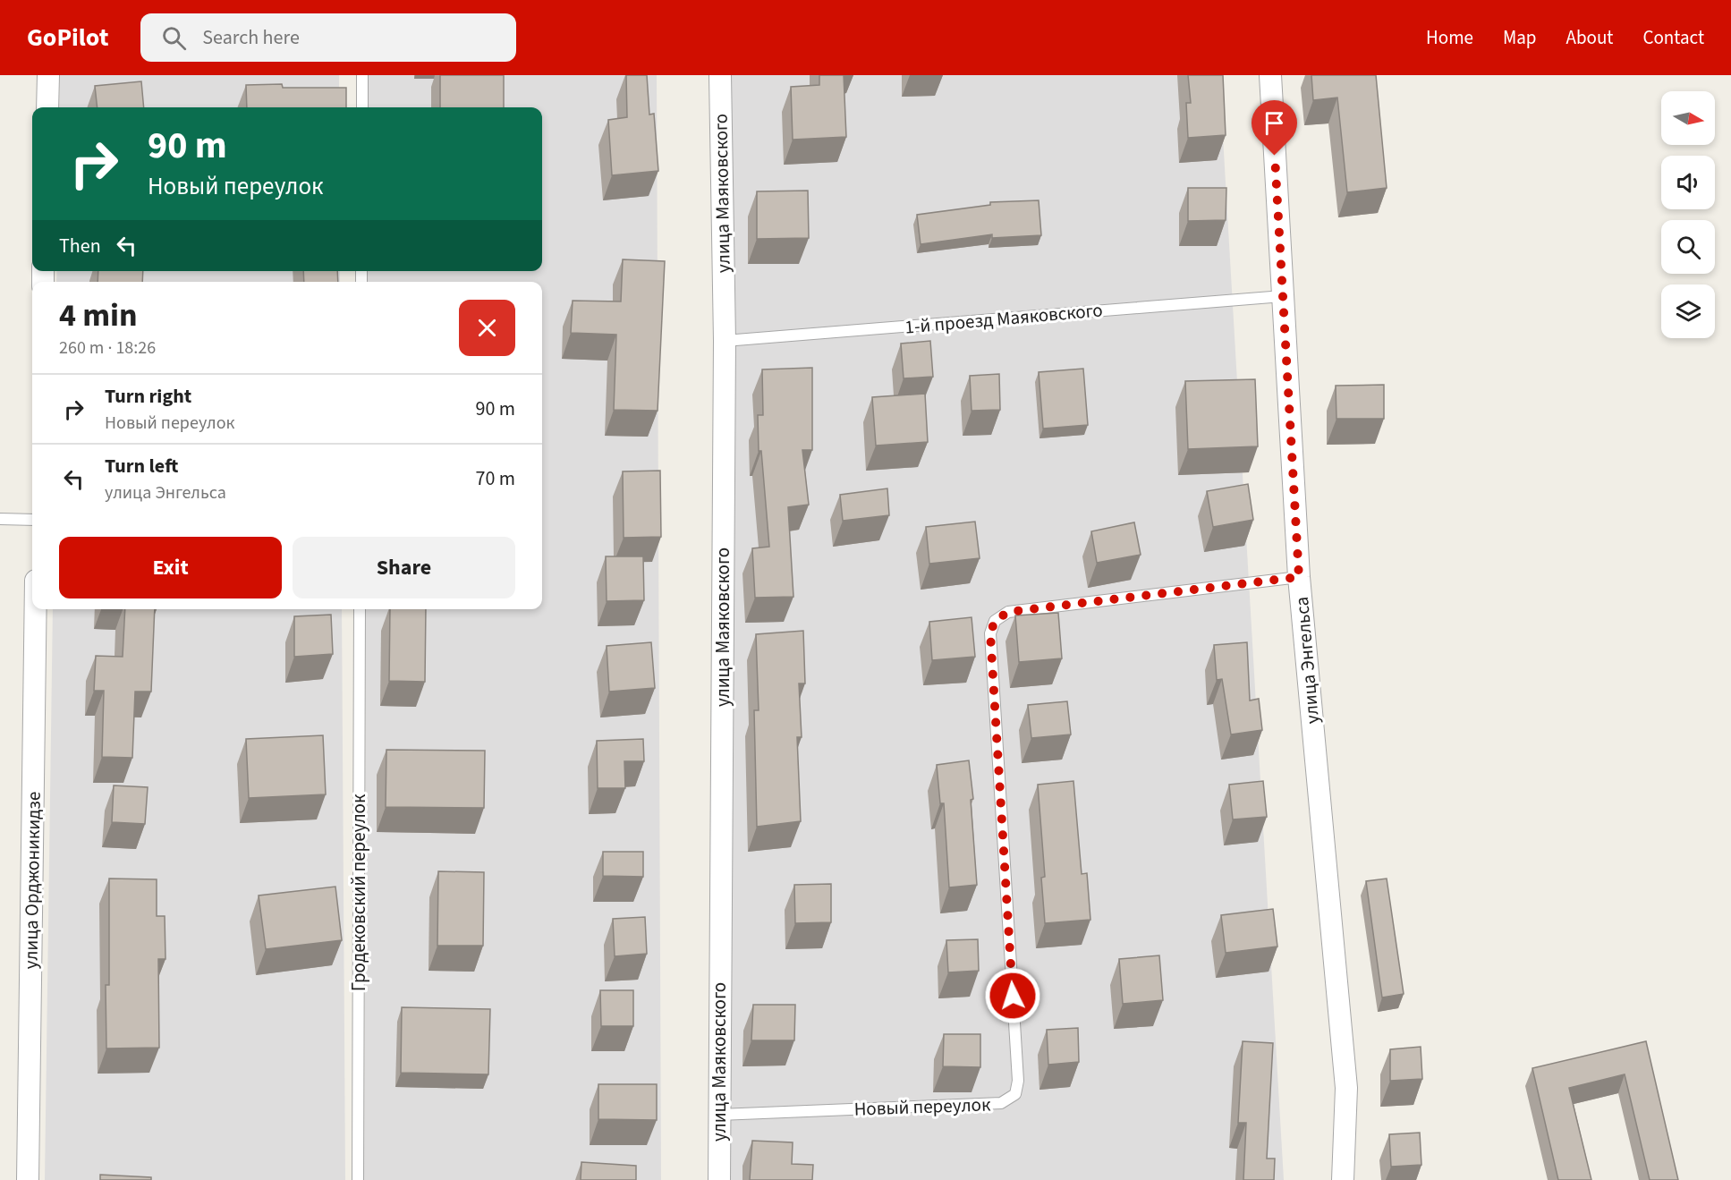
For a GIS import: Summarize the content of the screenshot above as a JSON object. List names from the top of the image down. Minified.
{"streets":{"street":["улица Маяковского","улица Энгельса","улица Орджоникидзе"],"lane":["1-й проезд Маяковского","Гродековский переулок","Новый переулок"]},"crossings":[["улица Маяковского","1-й проезд Маяковского"],["улица Маяковского","Новый переулок"],["1-й проезд Маяковского","улица Энгельса"],["улица Энгельса","Новый переулок"]],"north":"right","page":{"header":"GoPilot","search":"Search here","nav":["Home","Map","About","Contact"],"turn":["90 m","Новый переулок"],"then":"Then","heading":["4 min","260 m · 18:26"],"list":[{"name":"Turn right","note":"Новый переулок","value":"90 m"},{"name":"Turn left","note":"улица Энгельса","value":"70 m"}],"buttons":["Exit","Share"]}}
